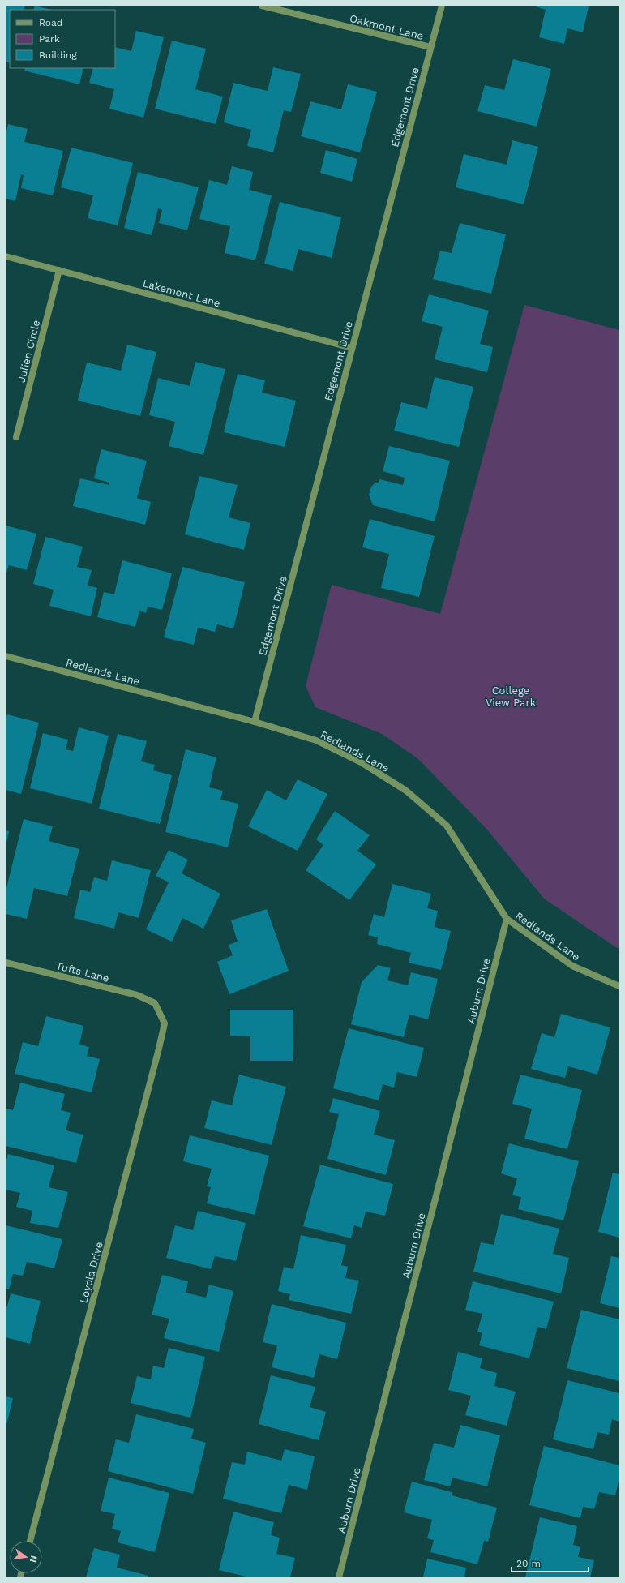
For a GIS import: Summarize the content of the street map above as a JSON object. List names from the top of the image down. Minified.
{"streets":{"street":["Oakmont Lane","Edgemont Drive","Lakemont Lane","Julien Circle","Redlands Lane","Tufts Lane","Auburn Drive","Loyola Drive"]},"crossings":[["Oakmont Lane","Edgemont Drive"],["Edgemont Drive","Lakemont Lane"],["Edgemont Drive","Redlands Lane"],["Lakemont Lane","Julien Circle"],["Redlands Lane","Auburn Drive"],["Tufts Lane","Loyola Drive"]],"parks":["College View Park"],"legend":["Road","Park","Building"],"scale_bar":"20 m","north":"right"}
